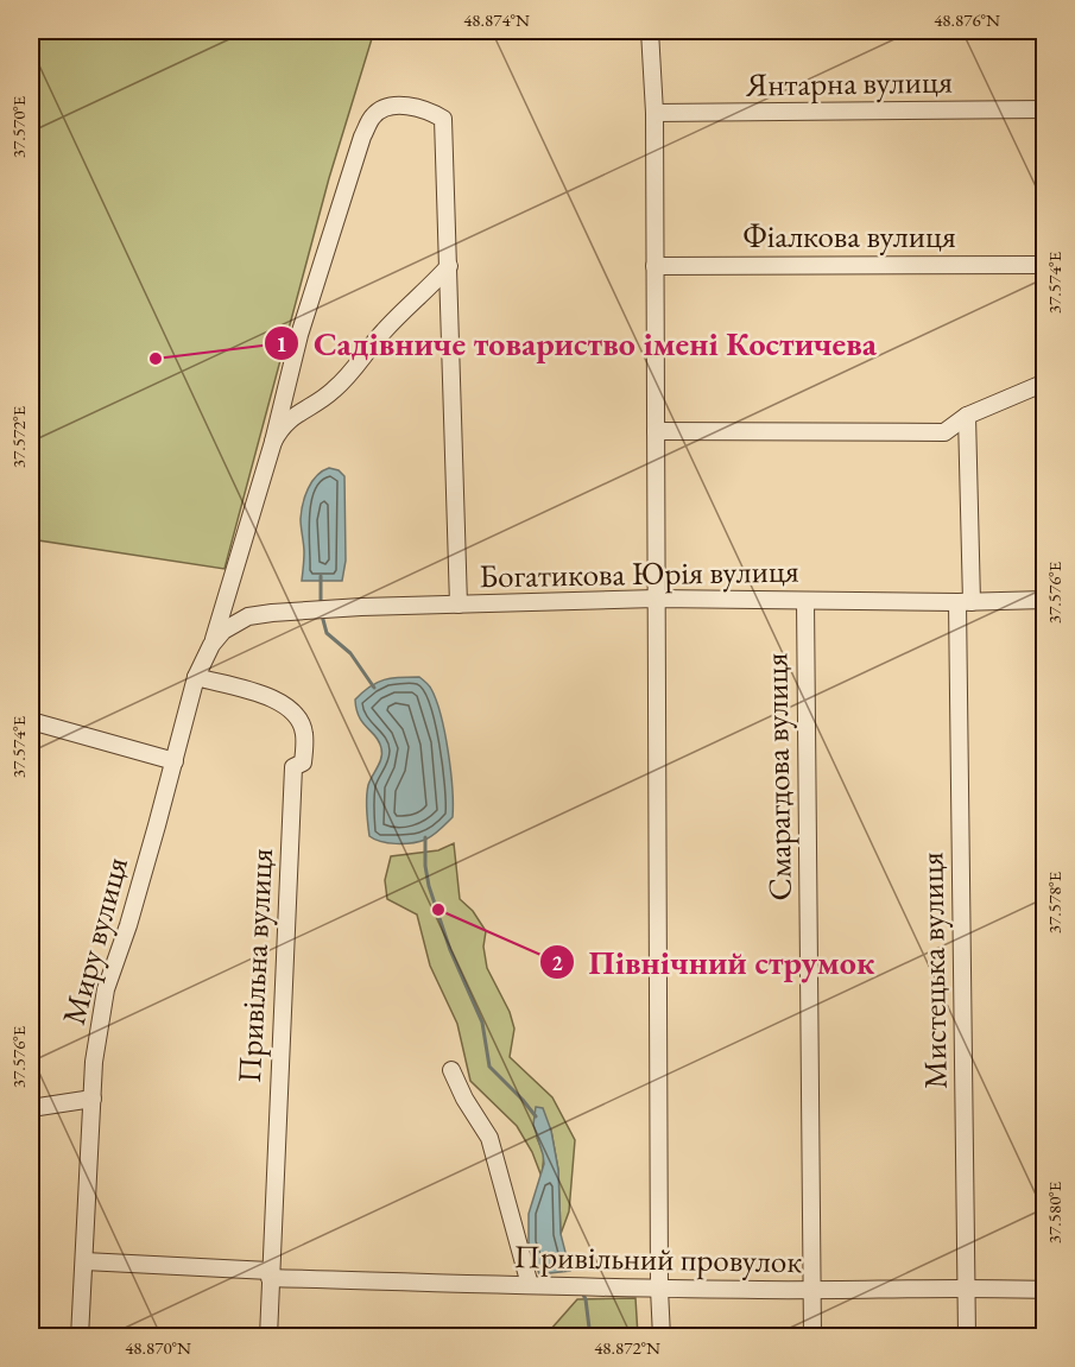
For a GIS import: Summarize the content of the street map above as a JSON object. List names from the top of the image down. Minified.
{"streets":{"street":["Янтарна вулиця","Фіалкова вулиця","Богатикова Юрія вулиця","Смарагдова вулиця","Миру вулиця","Привільна вулиця","Мистецька вулиця","Привільний провулок"]},"crossings":[["Богатикова Юрія вулиця","Смарагдова вулиця"],["Богатикова Юрія вулиця","Миру вулиця"],["Богатикова Юрія вулиця","Мистецька вулиця"],["Смарагдова вулиця","Привільний провулок"],["Миру вулиця","Привільна вулиця"],["Миру вулиця","Привільний провулок"],["Привільна вулиця","Привільний провулок"],["Мистецька вулиця","Привільний провулок"]],"places":["Садівниче товариство імені Костичева","Північний струмок"],"coordinates":["48.874°N","48.876°N","37.570°E","37.574°E","37.572°E","37.576°E","37.578°E","37.580°E","48.870°N","48.872°N"]}
